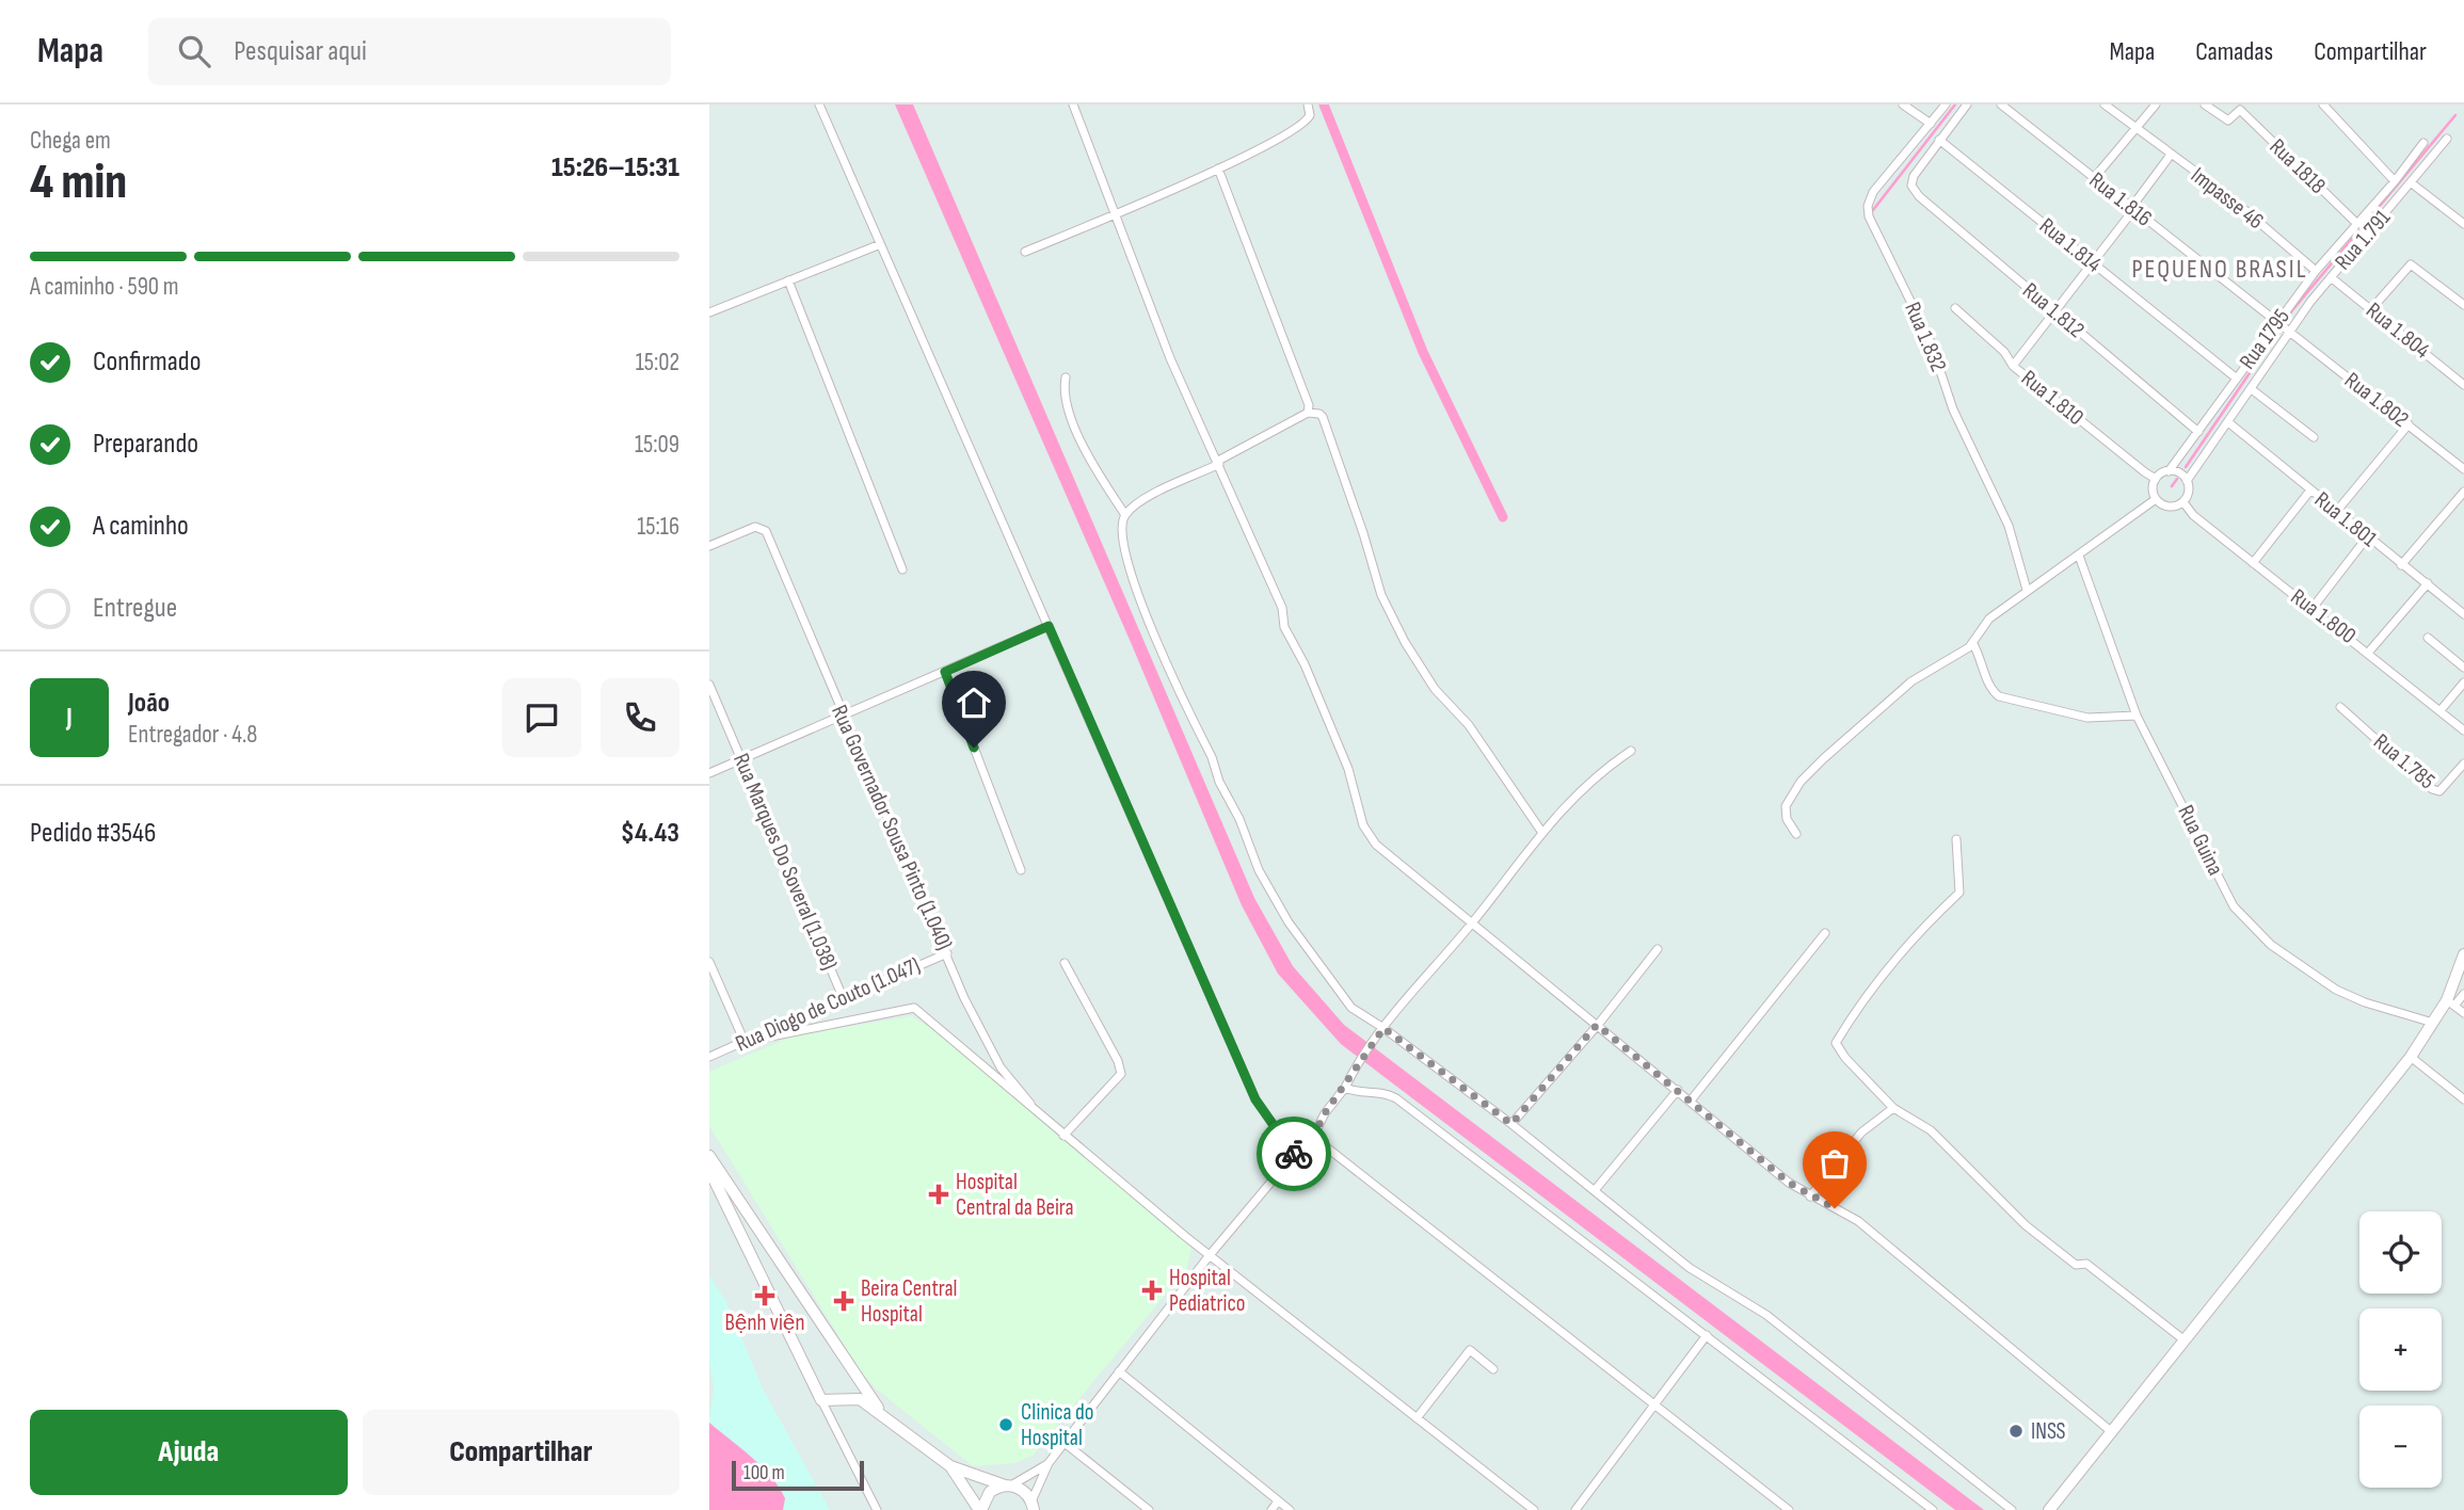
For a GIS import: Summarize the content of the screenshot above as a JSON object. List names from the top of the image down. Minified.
{"streets":{"street":["Rua 1818","Impasse 46","Rua 1.816","Rua 1.791","Rua 1.814","Rua 1.812","Rua 1.804","Rua 1.832","Rua 1795","Rua 1.810","Rua 1.802","Rua 1.801","Rua 1.800","Rua 1.785","Rua Governador Sousa Pinto (1.040)","Rua Guina","Rua Marques Do Soveral (1.038)","Rua Diogo de Couto (1.047)"]},"crossings":[["Rua 1818","Rua 1795"],["Impasse 46","Rua 1795"],["Rua 1.816","Rua 1.791"],["Rua 1.816","Rua 1795"],["Rua 1.816","Rua 1.802"],["Rua 1.791","Rua 1.804"],["Rua 1.791","Rua 1795"],["Rua 1.791","Rua 1.810"],["Rua 1.791","Rua 1.802"],["Rua 1.791","Rua 1.801"],["Rua 1.791","Rua 1.800"],["Rua 1.814","Rua 1.812"],["Rua 1.814","Rua 1795"],["Rua 1.812","Rua 1795"],["Rua 1795","Rua 1.810"],["Rua 1795","Rua 1.800"],["Rua 1.810","Rua 1.800"],["Rua Governador Sousa Pinto (1.040)","Rua Diogo de Couto (1.047)"],["Rua Marques Do Soveral (1.038)","Rua Diogo de Couto (1.047)"]],"districts":["PEQUENO BRASIL"],"places":{"health":["Hospital Central da Beira","Hospital Pediatrico","Bệnh viện","Beira Central Hospital"],"other":["Clinica do Hospital","INSS"]},"scale_bar":"100 m","page":{"header":"Mapa","search":"Pesquisar aqui","nav":["Mapa","Camadas","Compartilhar"],"heading":["4 min","Chega em","15:26–15:31"],"panel":["João","Entregador · 4.8","Pedido #3546","$4.43"],"bar":"A caminho · 590 m","list":[["Confirmado","15:02"],["Preparando","15:09"],["A caminho","15:16"],"Entregue"],"round":"J","map_buttons":["+","−"],"buttons":["Ajuda","Compartilhar"],"scale":"100 m"}}
